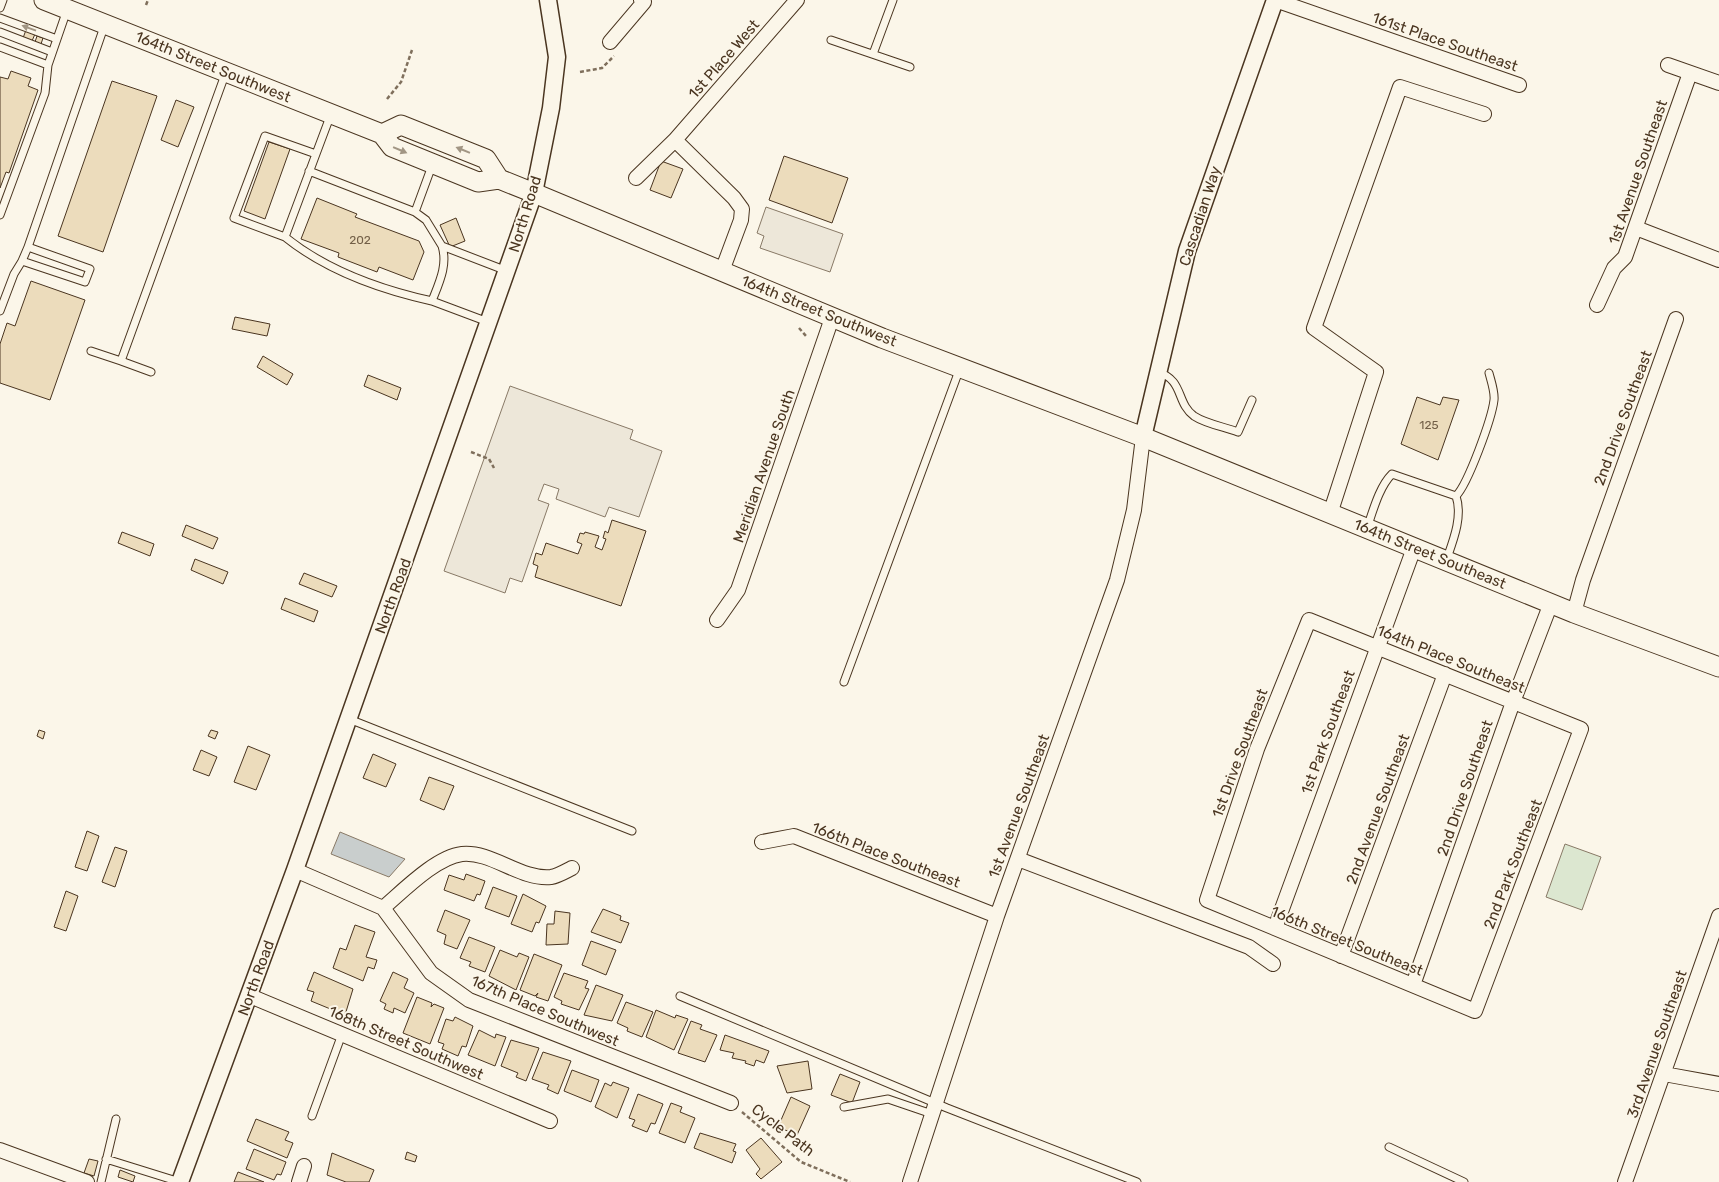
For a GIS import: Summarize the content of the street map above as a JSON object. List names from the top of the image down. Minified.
{"streets":{"main road":["164th Street Southwest","164th Street Southeast"],"street":["161st Place Southeast","1st Place West","1st Avenue Southeast","North Road","Cascadian Way","2nd Drive Southeast","Meridian Avenue South","164th Place Southeast","1st Park Southeast","1st Drive Southeast","2nd Avenue Southeast","166th Place Southeast","2nd Park Southeast","166th Street Southeast","167th Place Southwest","168th Street Southwest","3rd Avenue Southeast"],"path":["Cycle Path"]},"crossings":[["161st Place Southeast","Cascadian Way"],["164th Street Southwest","1st Avenue Southeast"],["164th Street Southwest","North Road"],["164th Street Southwest","Cascadian Way"],["164th Street Southwest","Meridian Avenue South"],["164th Street Southwest","164th Street Southeast"],["1st Avenue Southeast","Cascadian Way"],["1st Avenue Southeast","164th Street Southeast"],["1st Avenue Southeast","166th Place Southeast"],["North Road","168th Street Southwest"],["Cascadian Way","164th Street Southeast"],["2nd Drive Southeast","164th Street Southeast"],["2nd Drive Southeast","164th Place Southeast"],["2nd Drive Southeast","166th Street Southeast"],["164th Street Southeast","1st Park Southeast"],["164th Place Southeast","1st Park Southeast"],["164th Place Southeast","1st Drive Southeast"],["164th Place Southeast","2nd Avenue Southeast"],["164th Place Southeast","2nd Park Southeast"],["1st Park Southeast","166th Street Southeast"],["1st Drive Southeast","166th Street Southeast"],["2nd Avenue Southeast","166th Street Southeast"],["2nd Park Southeast","166th Street Southeast"],["167th Place Southwest","Cycle Path"]],"house_numbers":["202","125"]}
